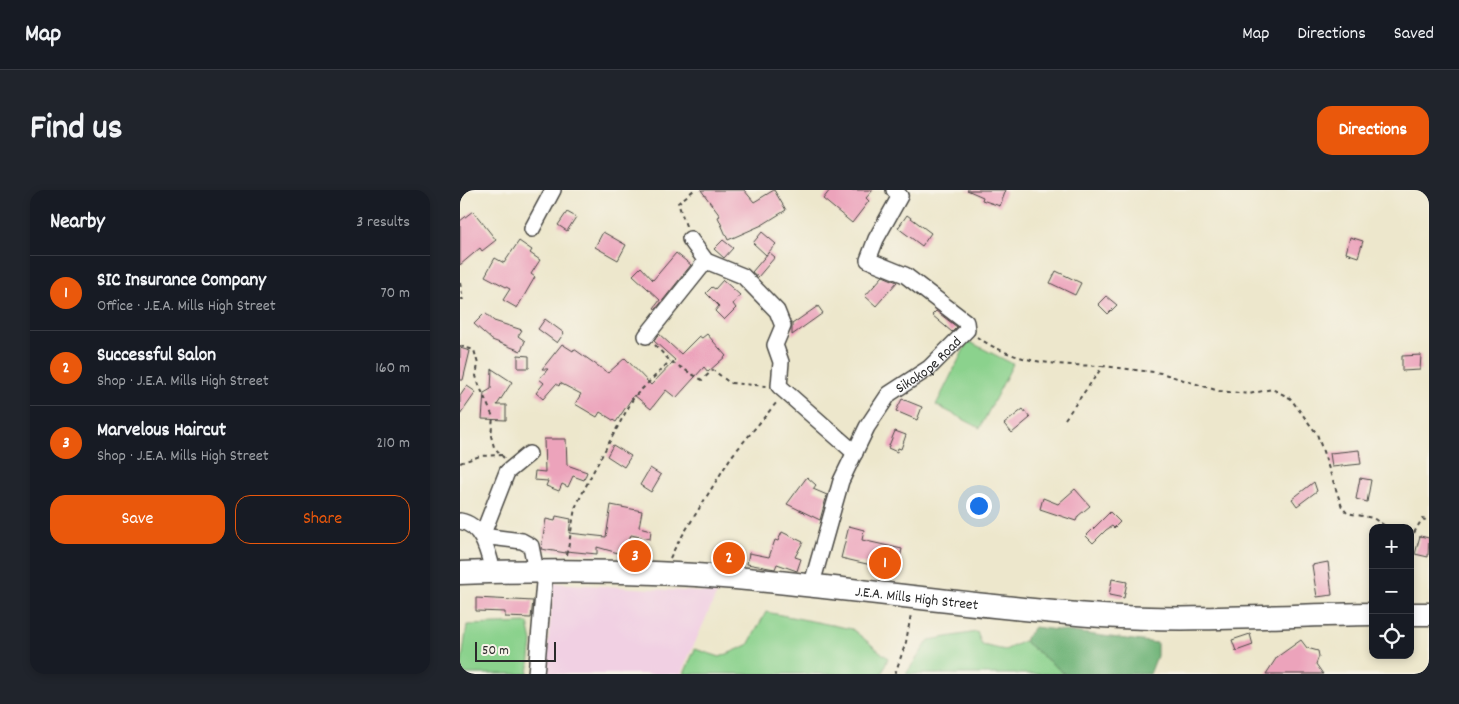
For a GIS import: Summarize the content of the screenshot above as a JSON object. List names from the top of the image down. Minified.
{"streets":{"highway":["J.E.A. Mills High Street"],"street":["Sikakope Road"]},"crossings":[["Sikakope Road","J.E.A. Mills High Street"]],"scale_bar":"50 m","page":{"header":"Map","nav":["Map","Directions","Saved"],"title":"Find us","buttons":["Directions",["Save","Share"]],"heading":["Nearby","3 results"],"list":[{"mark":"1","name":"SIC Insurance Company","note":"Office · J.E.A. Mills High Street","value":"70 m"},{"mark":"2","name":"Successful Salon","note":"Shop · J.E.A. Mills High Street","value":"160 m"},{"mark":"3","name":"Marvelous Haircut","note":"Shop · J.E.A. Mills High Street","value":"210 m"}],"map_buttons":["+","−"],"pins":["3","2","1"],"scale":"50 m"}}
